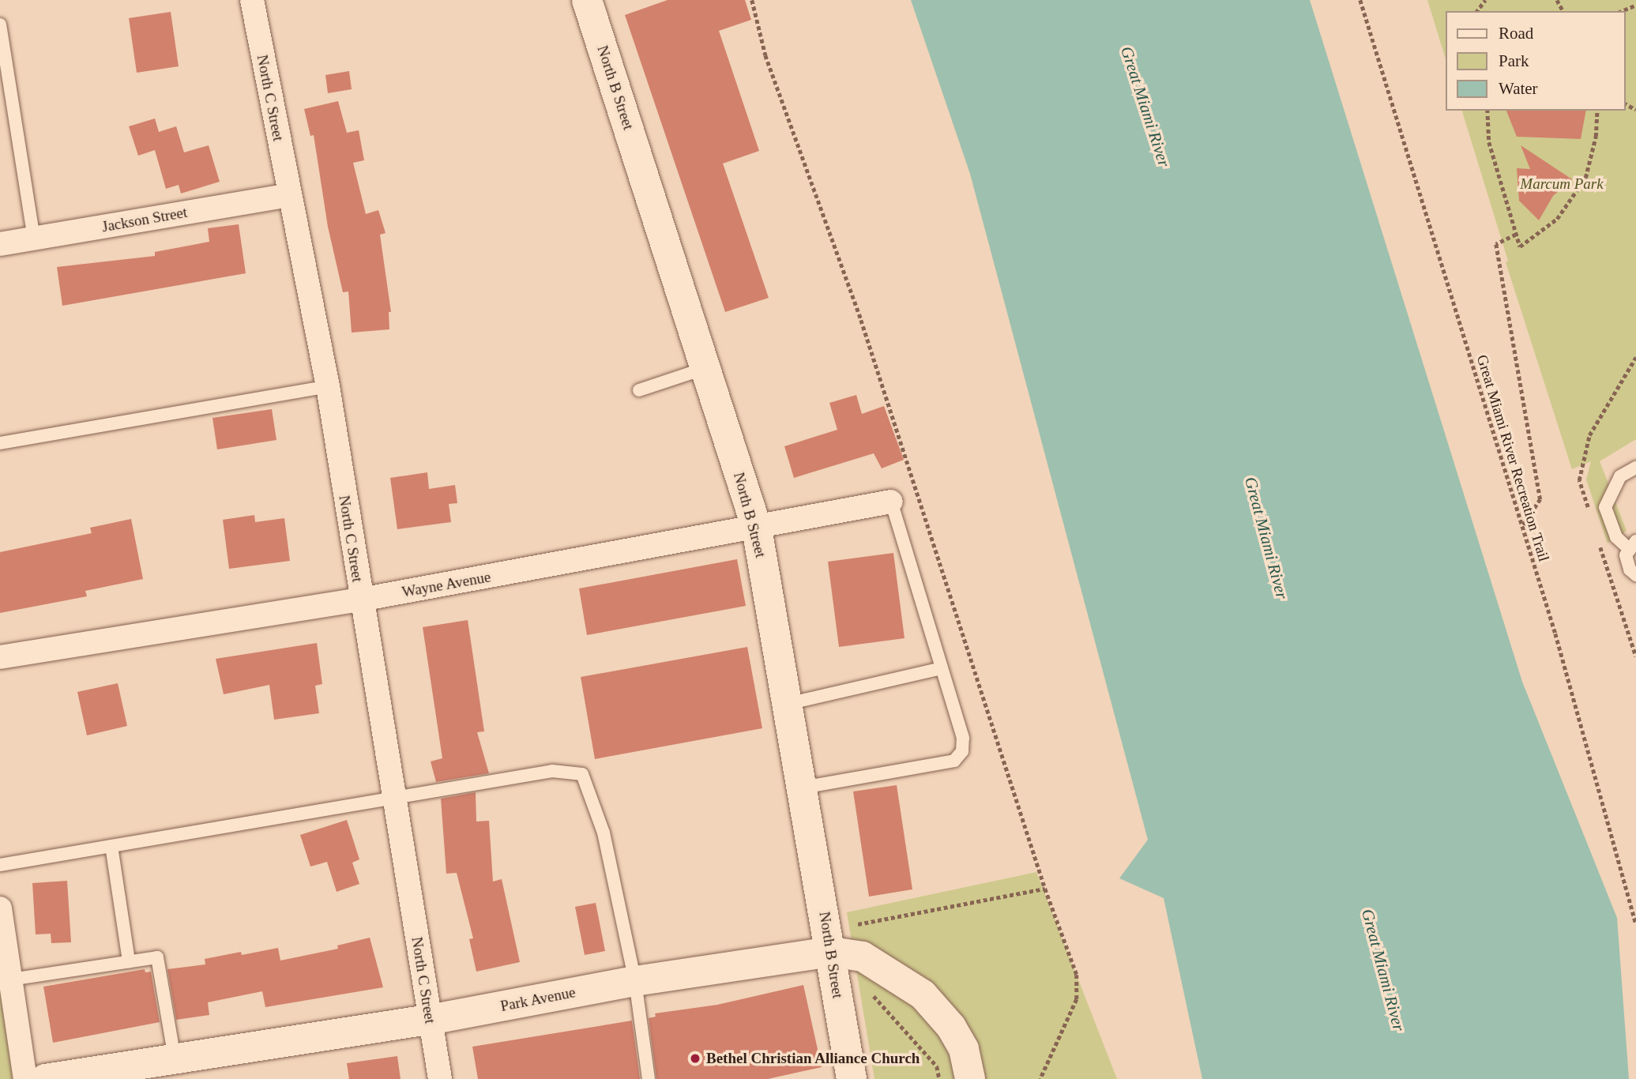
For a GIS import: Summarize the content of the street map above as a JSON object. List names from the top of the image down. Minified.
{"streets":{"main road":["North B Street","Park Avenue"],"street":["North C Street","Jackson Street","Wayne Avenue"],"path":["Great Miami River Recreation Trail"]},"crossings":[["North B Street","Wayne Avenue"],["North B Street","Park Avenue"],["North C Street","Jackson Street"],["North C Street","Wayne Avenue"],["North C Street","Park Avenue"]],"water":["Great Miami River"],"parks":["Marcum Park"],"places":["Bethel Christian Alliance Church"],"legend":["Road","Park","Water"]}
